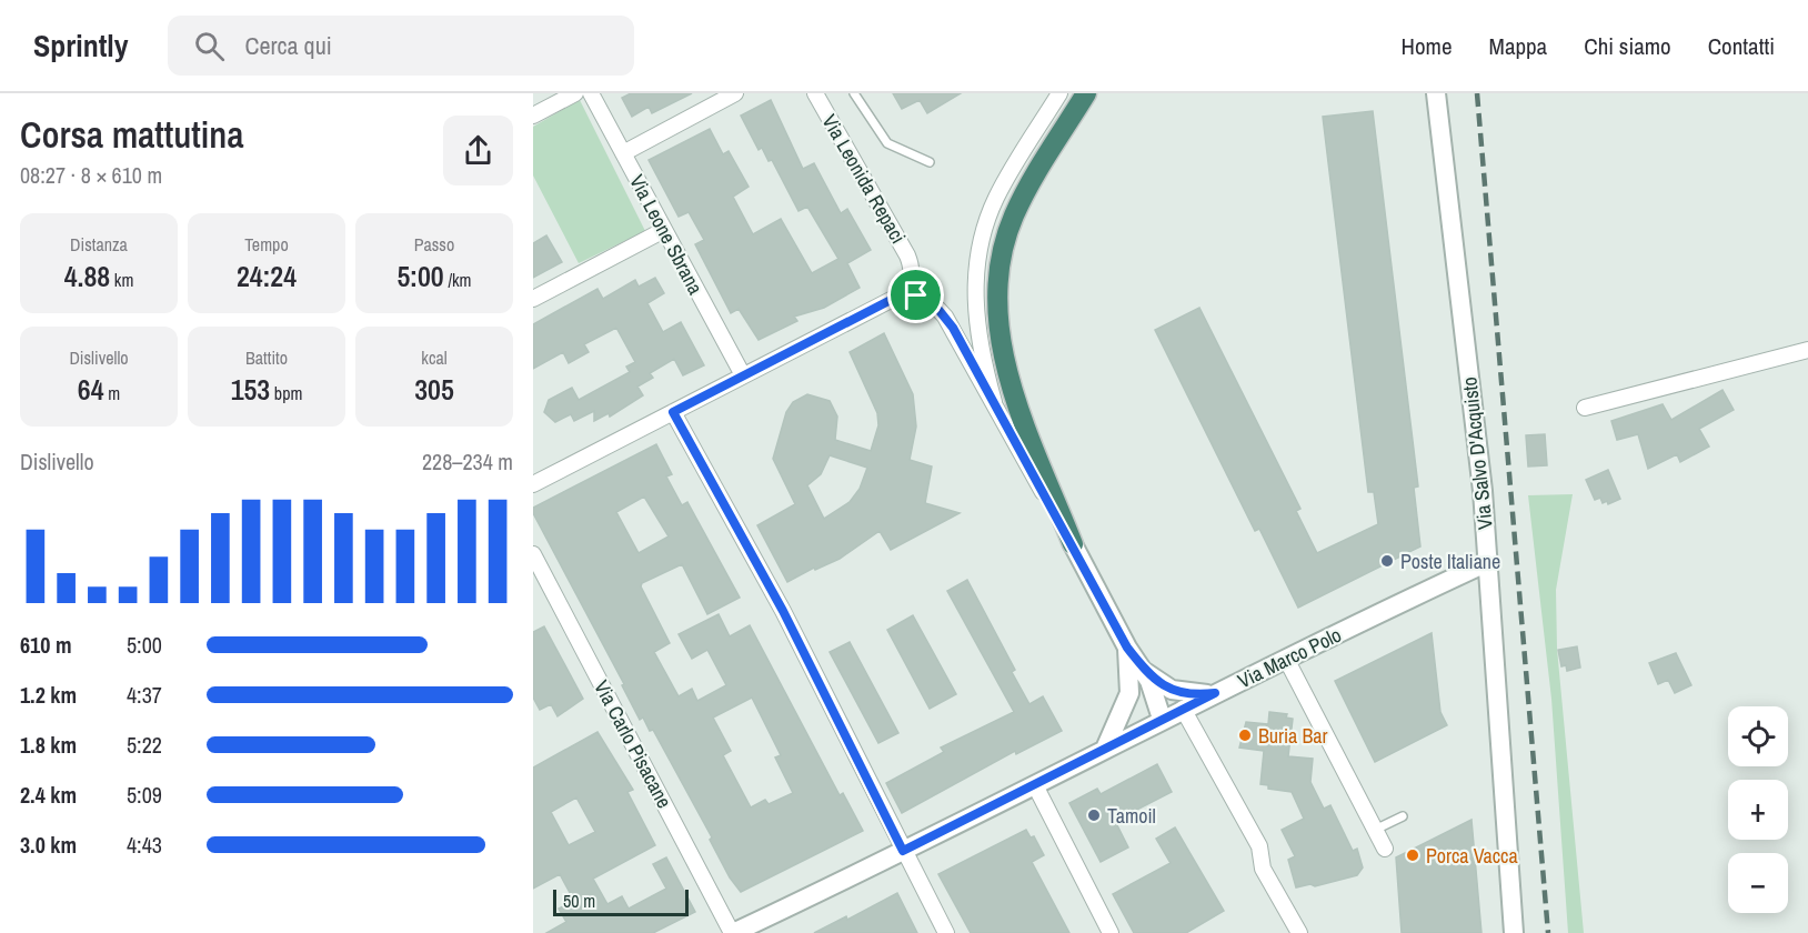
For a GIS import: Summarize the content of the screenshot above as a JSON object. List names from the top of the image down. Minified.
{"streets":{"street":["Via Leonida Repaci","Via Leone Sbrana","Via Salvo D'Acquisto","Via Marco Polo","Via Carlo Pisacane"]},"crossings":[["Via Salvo D'Acquisto","Via Marco Polo"],["Via Marco Polo","Via Carlo Pisacane"]],"places":["Poste Italiane","Buria Bar","Tamoil","Porca Vacca"],"scale_bar":"50 m","page":{"header":"Sprintly","search":"Cerca qui","nav":["Home","Mappa","Chi siamo","Contatti"],"heading":["Corsa mattutina","08:27 · 8 × 610 m"],"stats":[["Distanza","4.88 km"],["Tempo","24:24"],["Passo","5:00 /km"],["Dislivello","64 m"],["Battito","153 bpm"],["kcal","305"]],"chart":["Dislivello","228–234 m"],"list":[{"name":"610 m","note":"5:00"},{"name":"1.2 km","note":"4:37"},{"name":"1.8 km","note":"5:22"},{"name":"2.4 km","note":"5:09"},{"name":"3.0 km","note":"4:43"}],"map_buttons":["+","−"],"scale":"50 m"}}
